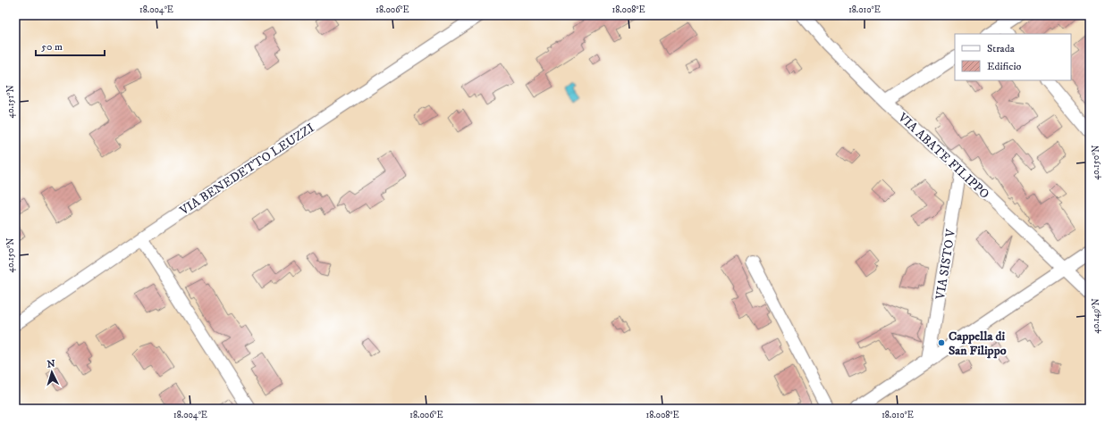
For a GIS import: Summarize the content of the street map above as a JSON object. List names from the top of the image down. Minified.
{"streets":{"street":["VIA ABATE FILIPPO","VIA BENEDETTO LEUZZI","VIA SISTO V"]},"crossings":[["VIA ABATE FILIPPO","VIA SISTO V"]],"places":["Cappella di San Filippo"],"legend":["Strada","Edificio"],"scale_bar":"50 m","north":"top","coordinates":["18.004°E","18.006°E","18.008°E","18.010°E","40.151°N","40.150°N","40.149°N"]}
